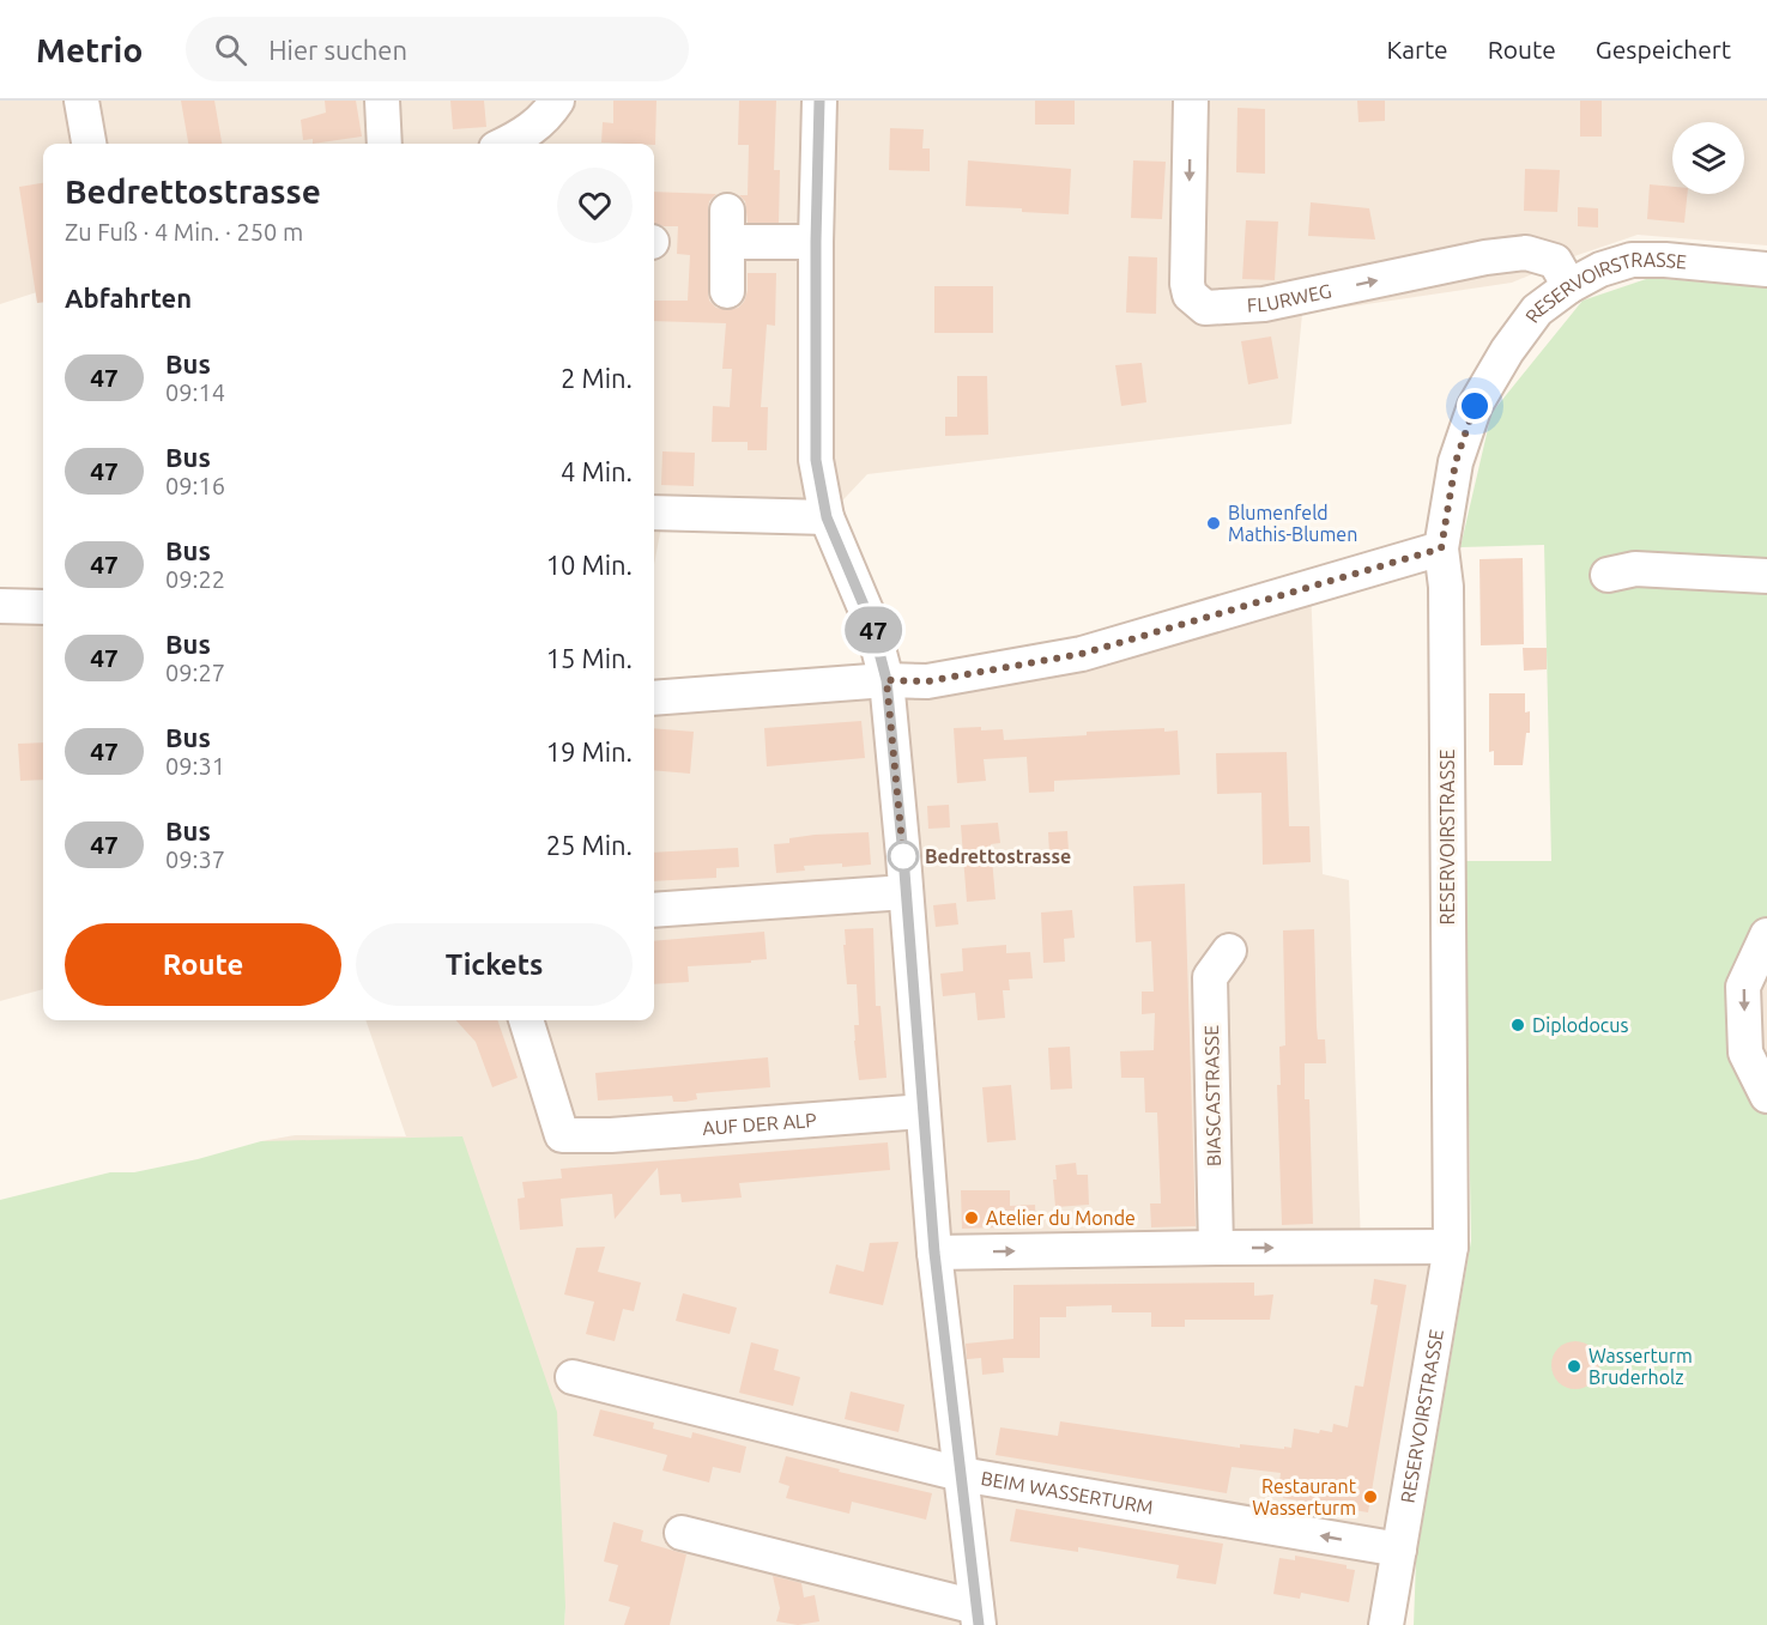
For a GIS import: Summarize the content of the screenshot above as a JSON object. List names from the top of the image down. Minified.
{"streets":{"street":["RESERVOIRSTRASSE","FLURWEG","BIASCASTRASSE","AUF DER ALP","BEIM WASSERTURM"]},"crossings":[["RESERVOIRSTRASSE","FLURWEG"],["RESERVOIRSTRASSE","BEIM WASSERTURM"]],"places":["Blumenfeld Mathis-Blumen","Bedrettostrasse","Diplodocus","Atelier du Monde","Wasserturm Bruderholz","Restaurant Wasserturm"],"lines":["bus line 47"],"page":{"header":"Metrio","search":"Hier suchen","nav":["Karte","Route","Gespeichert"],"on_map":"47","heading":[["Bedrettostrasse","Zu Fuß · 4 Min. · 250 m"],"Abfahrten"],"list":[{"mark":"47","name":"Bus","note":"09:14","value":"2 Min."},{"mark":"47","name":"Bus","note":"09:16","value":"4 Min."},{"mark":"47","name":"Bus","note":"09:22","value":"10 Min."},{"mark":"47","name":"Bus","note":"09:27","value":"15 Min."},{"mark":"47","name":"Bus","note":"09:31","value":"19 Min."},{"mark":"47","name":"Bus","note":"09:37","value":"25 Min."}],"buttons":["Route","Tickets"]}}
